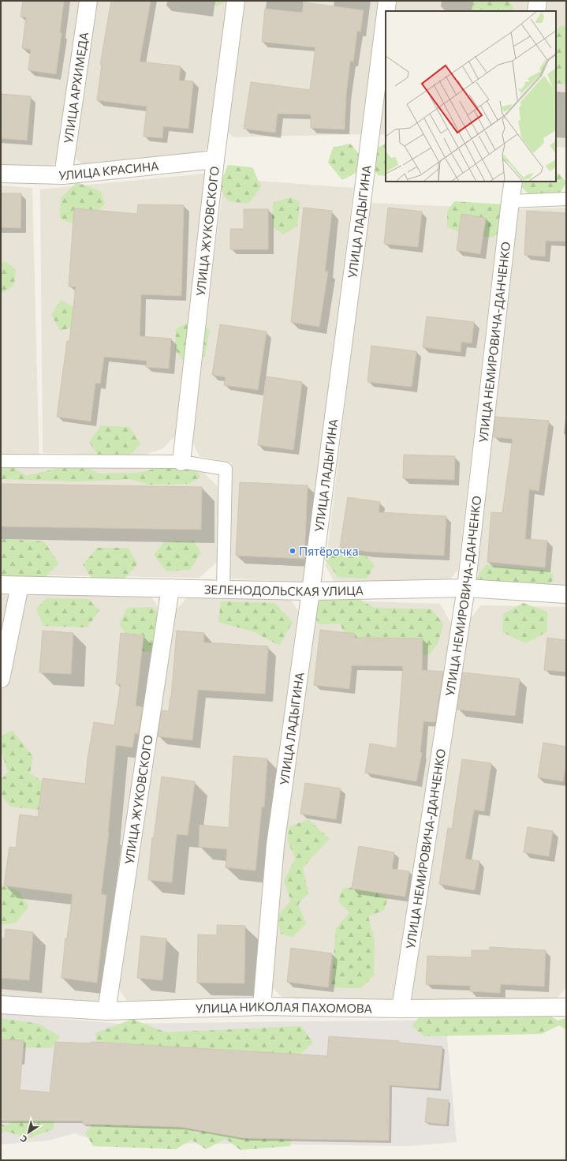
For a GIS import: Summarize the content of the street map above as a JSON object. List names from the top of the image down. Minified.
{"streets":{"street":["УЛИЦА АРХИМЕДА","УЛИЦА КРАСИНА","УЛИЦА ЛАДЫГИНА","УЛИЦА ЖУКОВСКОГО","УЛИЦА НЕМИРОВИЧА-ДАНЧЕНКО","ЗЕЛЕНОДОЛЬСКАЯ УЛИЦА","УЛИЦА НИКОЛАЯ ПАХОМОВА"]},"crossings":[["УЛИЦА АРХИМЕДА","УЛИЦА КРАСИНА"],["УЛИЦА КРАСИНА","УЛИЦА ЖУКОВСКОГО"],["УЛИЦА ЛАДЫГИНА","ЗЕЛЕНОДОЛЬСКАЯ УЛИЦА"],["УЛИЦА ЛАДЫГИНА","УЛИЦА НИКОЛАЯ ПАХОМОВА"],["УЛИЦА ЖУКОВСКОГО","ЗЕЛЕНОДОЛЬСКАЯ УЛИЦА"],["УЛИЦА ЖУКОВСКОГО","УЛИЦА НИКОЛАЯ ПАХОМОВА"],["УЛИЦА НЕМИРОВИЧА-ДАНЧЕНКО","ЗЕЛЕНОДОЛЬСКАЯ УЛИЦА"],["УЛИЦА НЕМИРОВИЧА-ДАНЧЕНКО","УЛИЦА НИКОЛАЯ ПАХОМОВА"]],"places":["Пятёрочка"],"north":"bottom left"}
